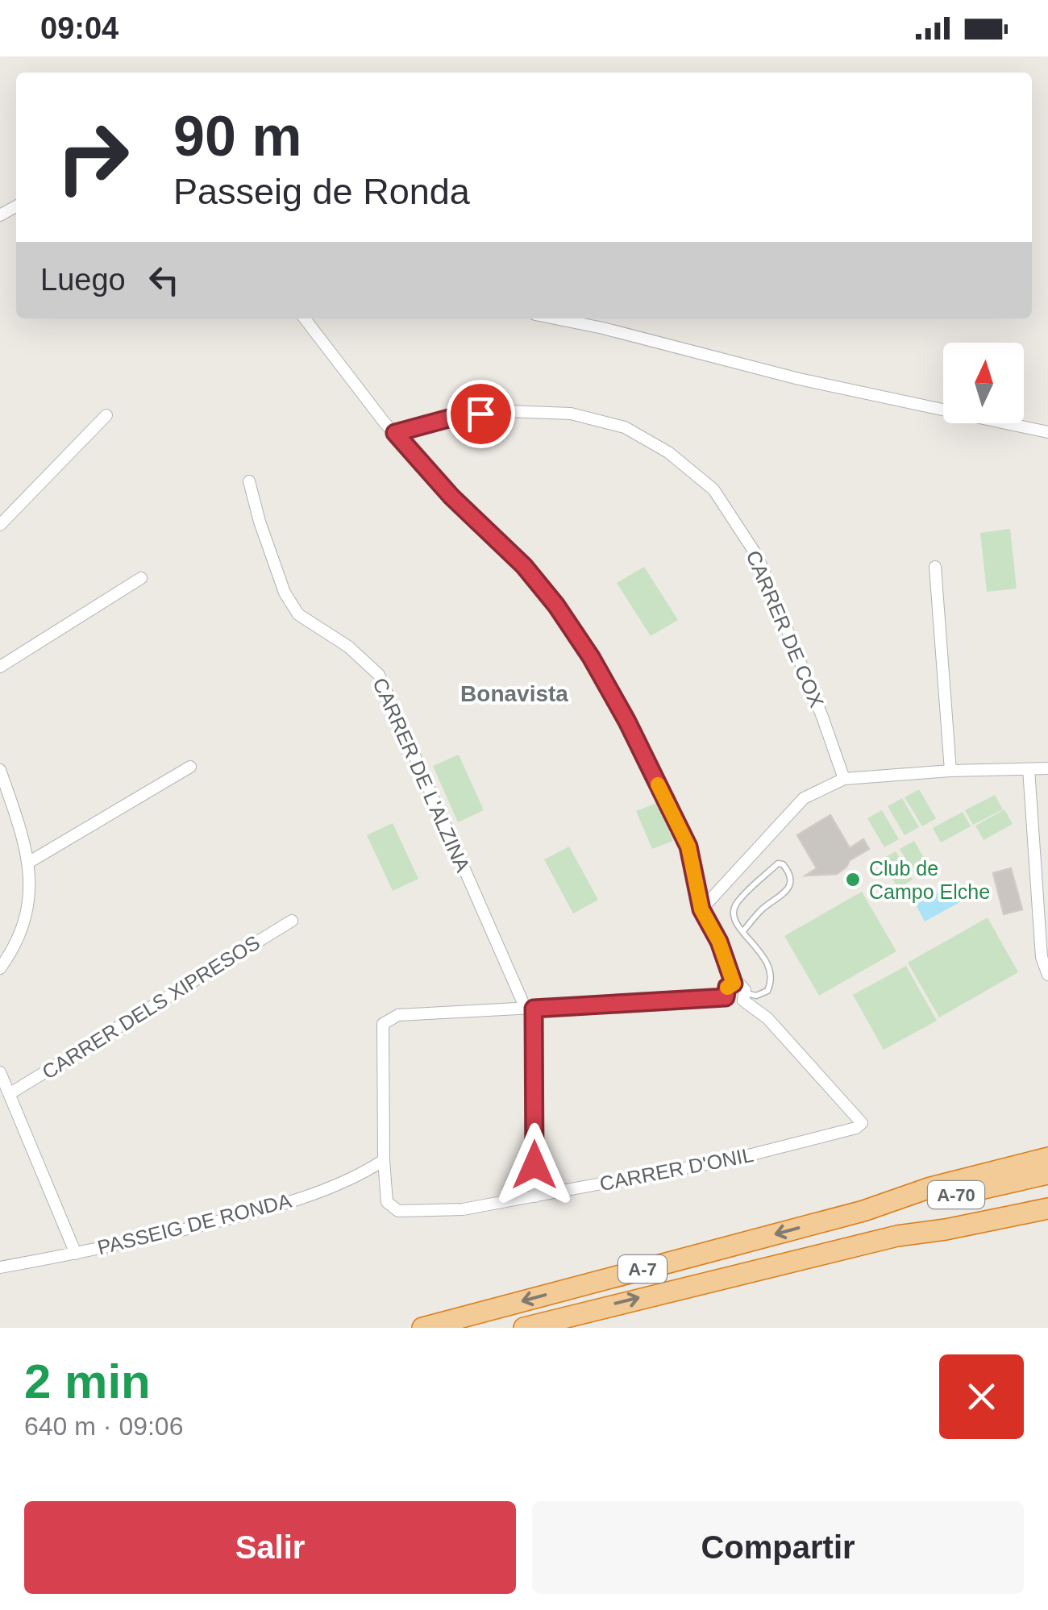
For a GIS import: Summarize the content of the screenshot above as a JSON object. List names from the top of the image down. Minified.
{"streets":{"highway":["A-70","A-7"],"street":["CARRER DE COX","CARRER DE L'ALZINA","CARRER DELS XIPRESOS","CARRER D'ONIL","PASSEIG DE RONDA"]},"crossings":[["CARRER DE L'ALZINA","CARRER D'ONIL"],["CARRER D'ONIL","PASSEIG DE RONDA"],["A-70","A-7"]],"districts":["Bonavista"],"places":["Club de Campo Elche"],"north":"top","page":{"status":"09:04","turn":["90 m","Passeig de Ronda"],"then":"Luego","heading":["2 min","640 m · 09:06"],"buttons":["Salir","Compartir"]}}
